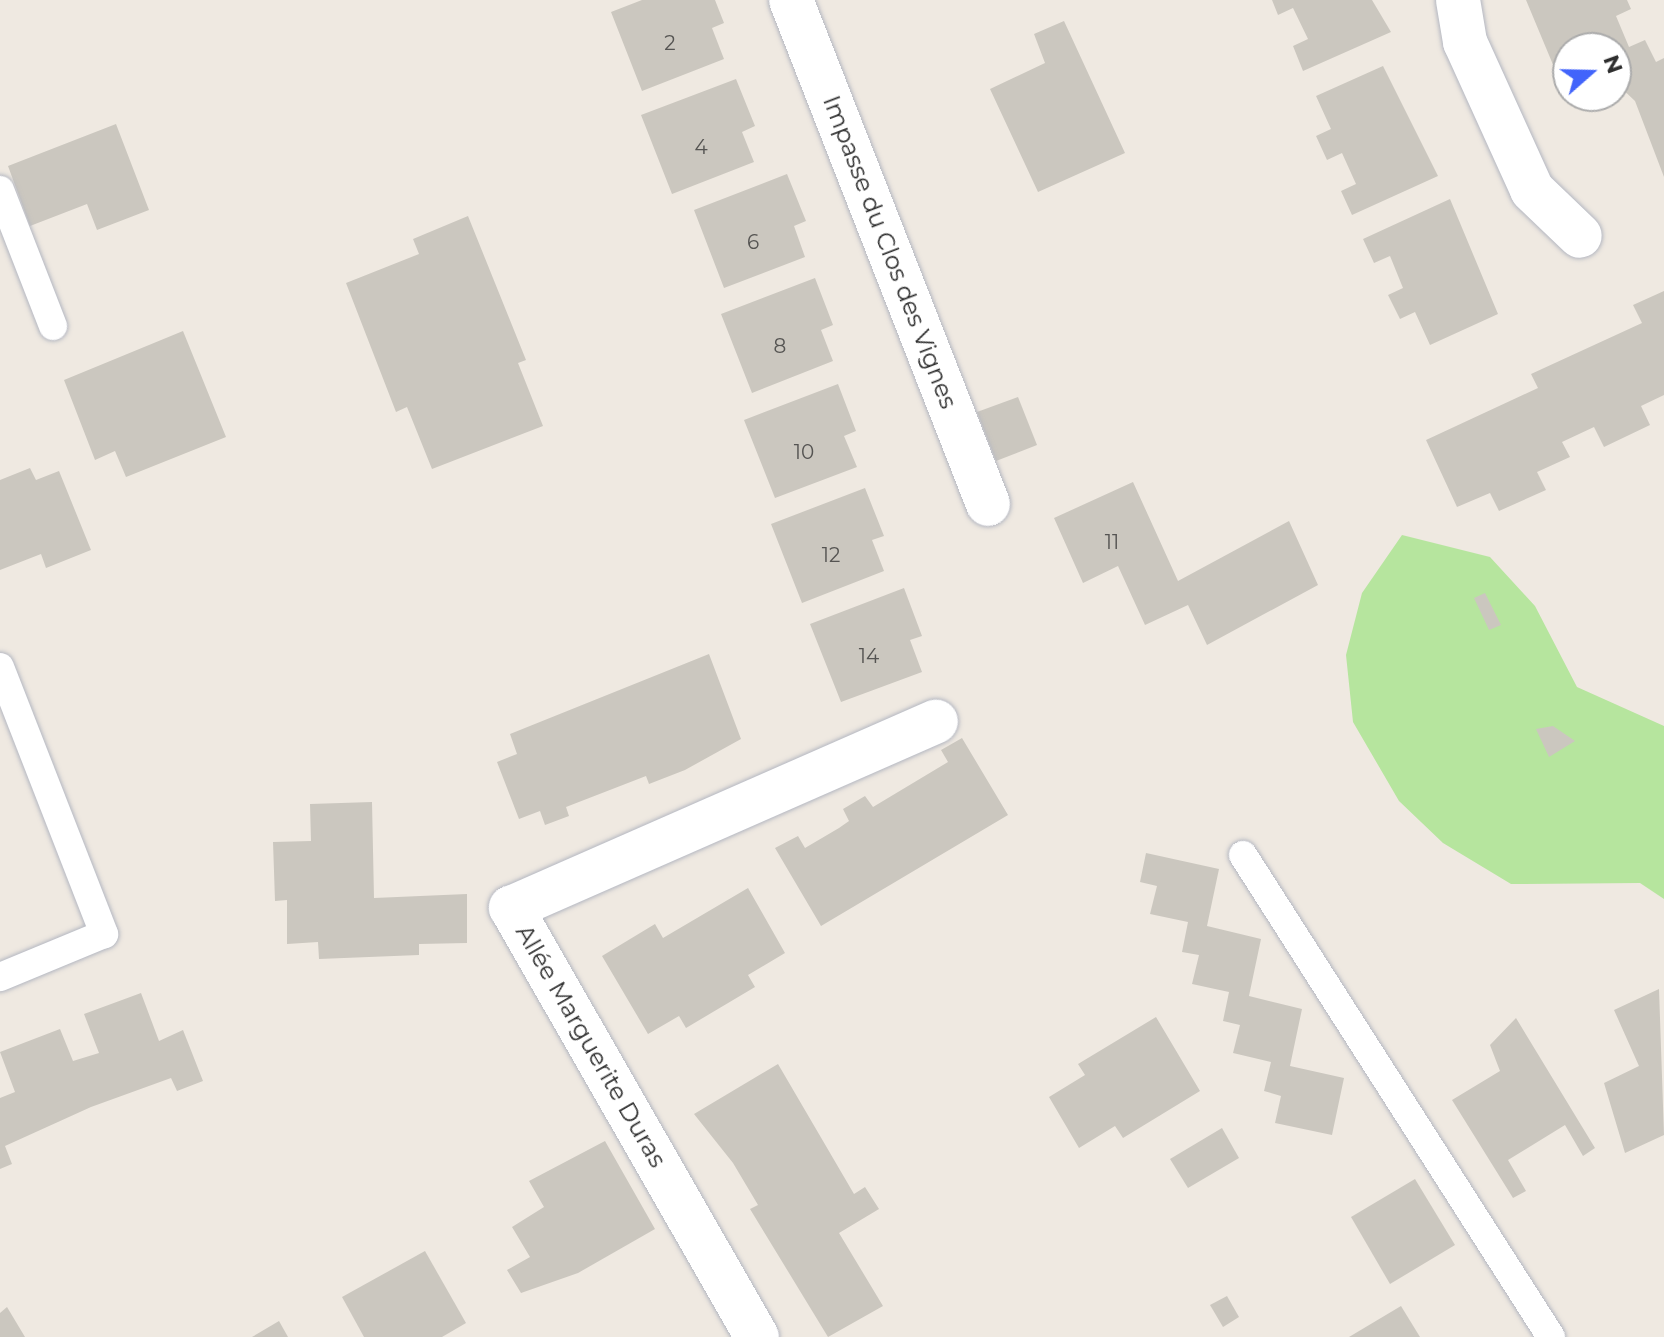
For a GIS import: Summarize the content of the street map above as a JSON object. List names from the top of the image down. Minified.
{"streets":{"street":["Impasse du Clos des Vignes","Allée Marguerite Duras"]},"house_numbers":["2","4","6","8","10","11","12","14"],"north":"right"}
